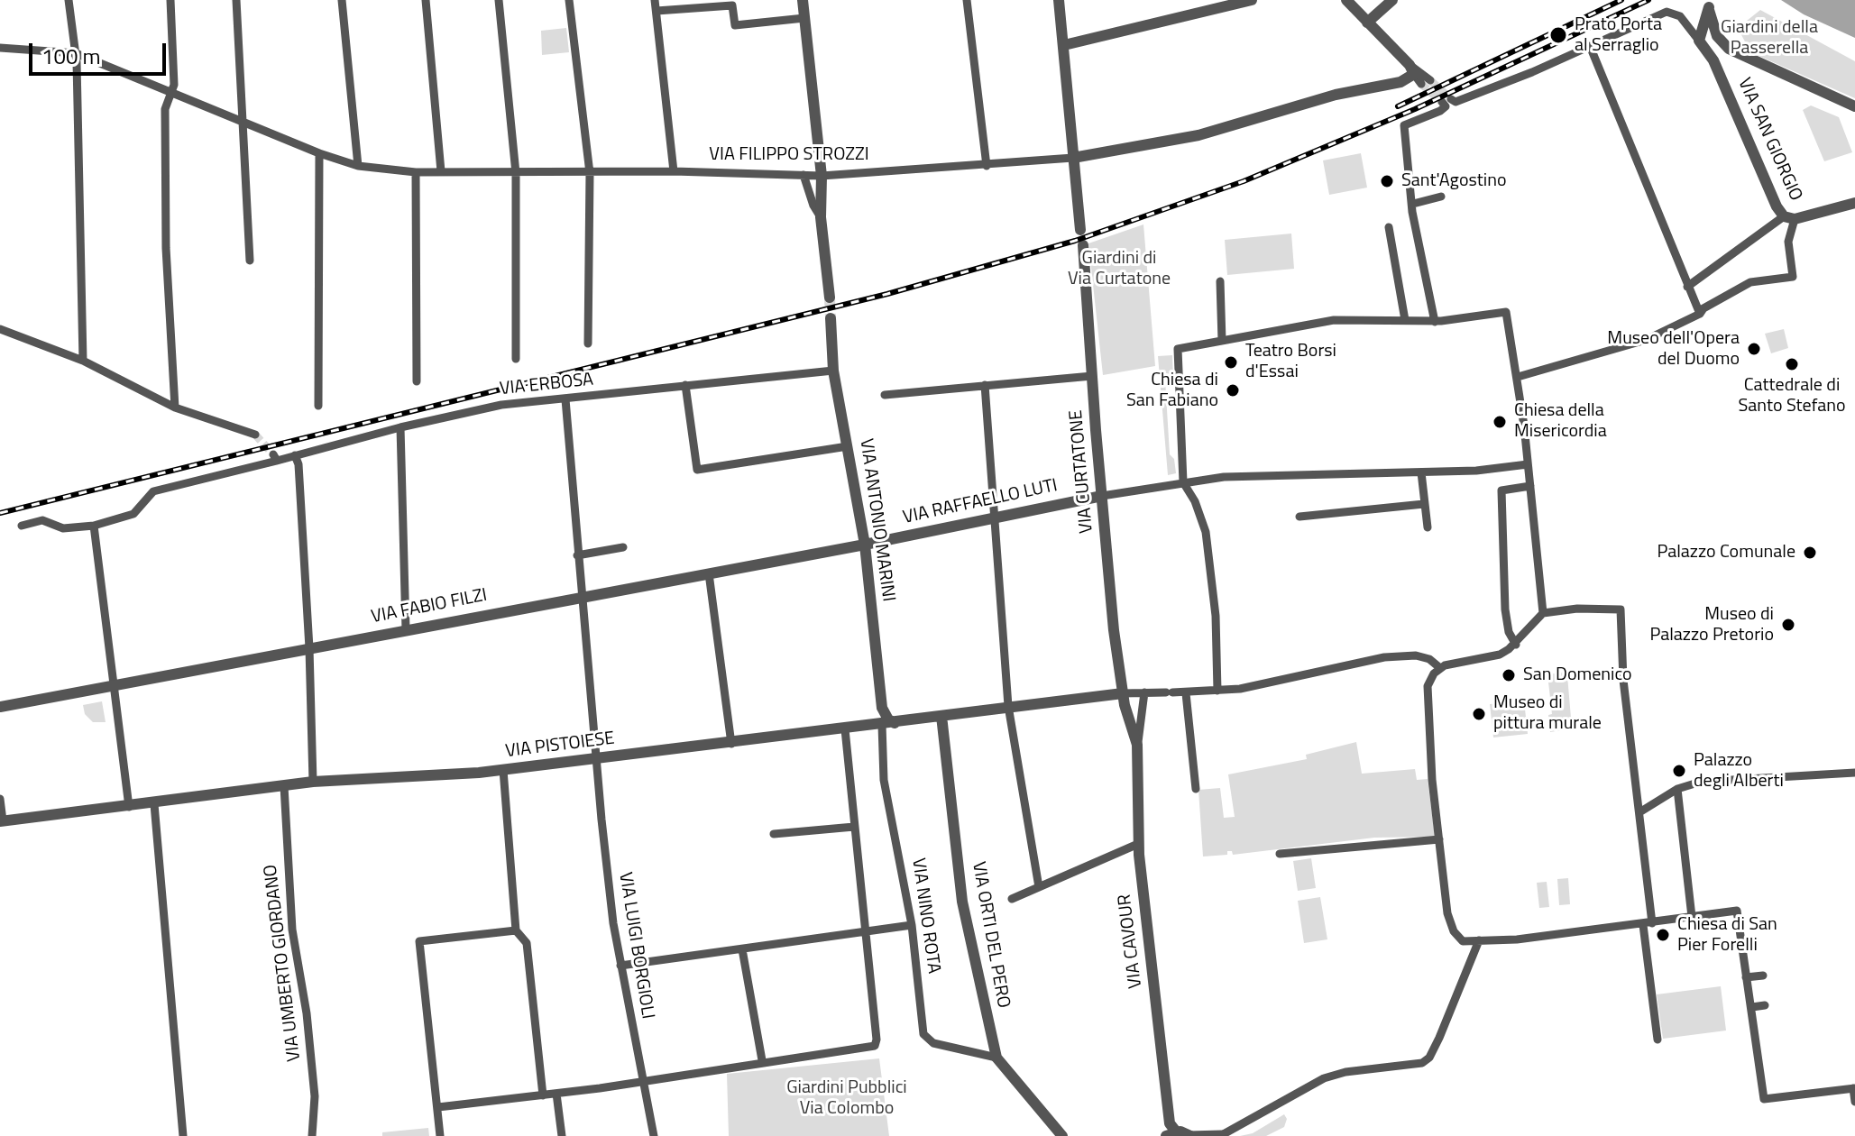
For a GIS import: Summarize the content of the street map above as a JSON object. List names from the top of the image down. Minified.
{"streets":{"street":["VIA SAN GIORGIO","VIA FILIPPO STROZZI","VIA ERBOSA","VIA CURTATONE","VIA RAFFAELLO LUTI","VIA ANTONIO MARINI","VIA FABIO FILZI","VIA PISTOIESE","VIA NINO ROTA","VIA ORTI DEL PERO","VIA CAVOUR","VIA LUIGI BORGIOLI","VIA UMBERTO GIORDANO"]},"crossings":[["VIA ERBOSA","VIA ANTONIO MARINI"],["VIA ERBOSA","VIA LUIGI BORGIOLI"],["VIA CURTATONE","VIA RAFFAELLO LUTI"],["VIA CURTATONE","VIA PISTOIESE"],["VIA CURTATONE","VIA CAVOUR"],["VIA RAFFAELLO LUTI","VIA ANTONIO MARINI"],["VIA RAFFAELLO LUTI","VIA FABIO FILZI"],["VIA ANTONIO MARINI","VIA FABIO FILZI"],["VIA ANTONIO MARINI","VIA PISTOIESE"],["VIA FABIO FILZI","VIA LUIGI BORGIOLI"],["VIA PISTOIESE","VIA NINO ROTA"],["VIA PISTOIESE","VIA ORTI DEL PERO"],["VIA PISTOIESE","VIA CAVOUR"],["VIA PISTOIESE","VIA LUIGI BORGIOLI"],["VIA PISTOIESE","VIA UMBERTO GIORDANO"],["VIA NINO ROTA","VIA ORTI DEL PERO"]],"parks":["Giardini della Passerella","Giardini di Via Curtatone","Giardini Pubblici Via Colombo"],"places":["Prato Porta al Serraglio","Sant'Agostino","Museo dell'Opera del Duomo","Teatro Borsi d'Essai","Cattedrale di Santo Stefano","Chiesa di San Fabiano","Chiesa della Misericordia","Palazzo Comunale","Museo di Palazzo Pretorio","San Domenico","Museo di pittura murale","Palazzo degli Alberti","Chiesa di San Pier Forelli"],"scale_bar":"100 m"}
